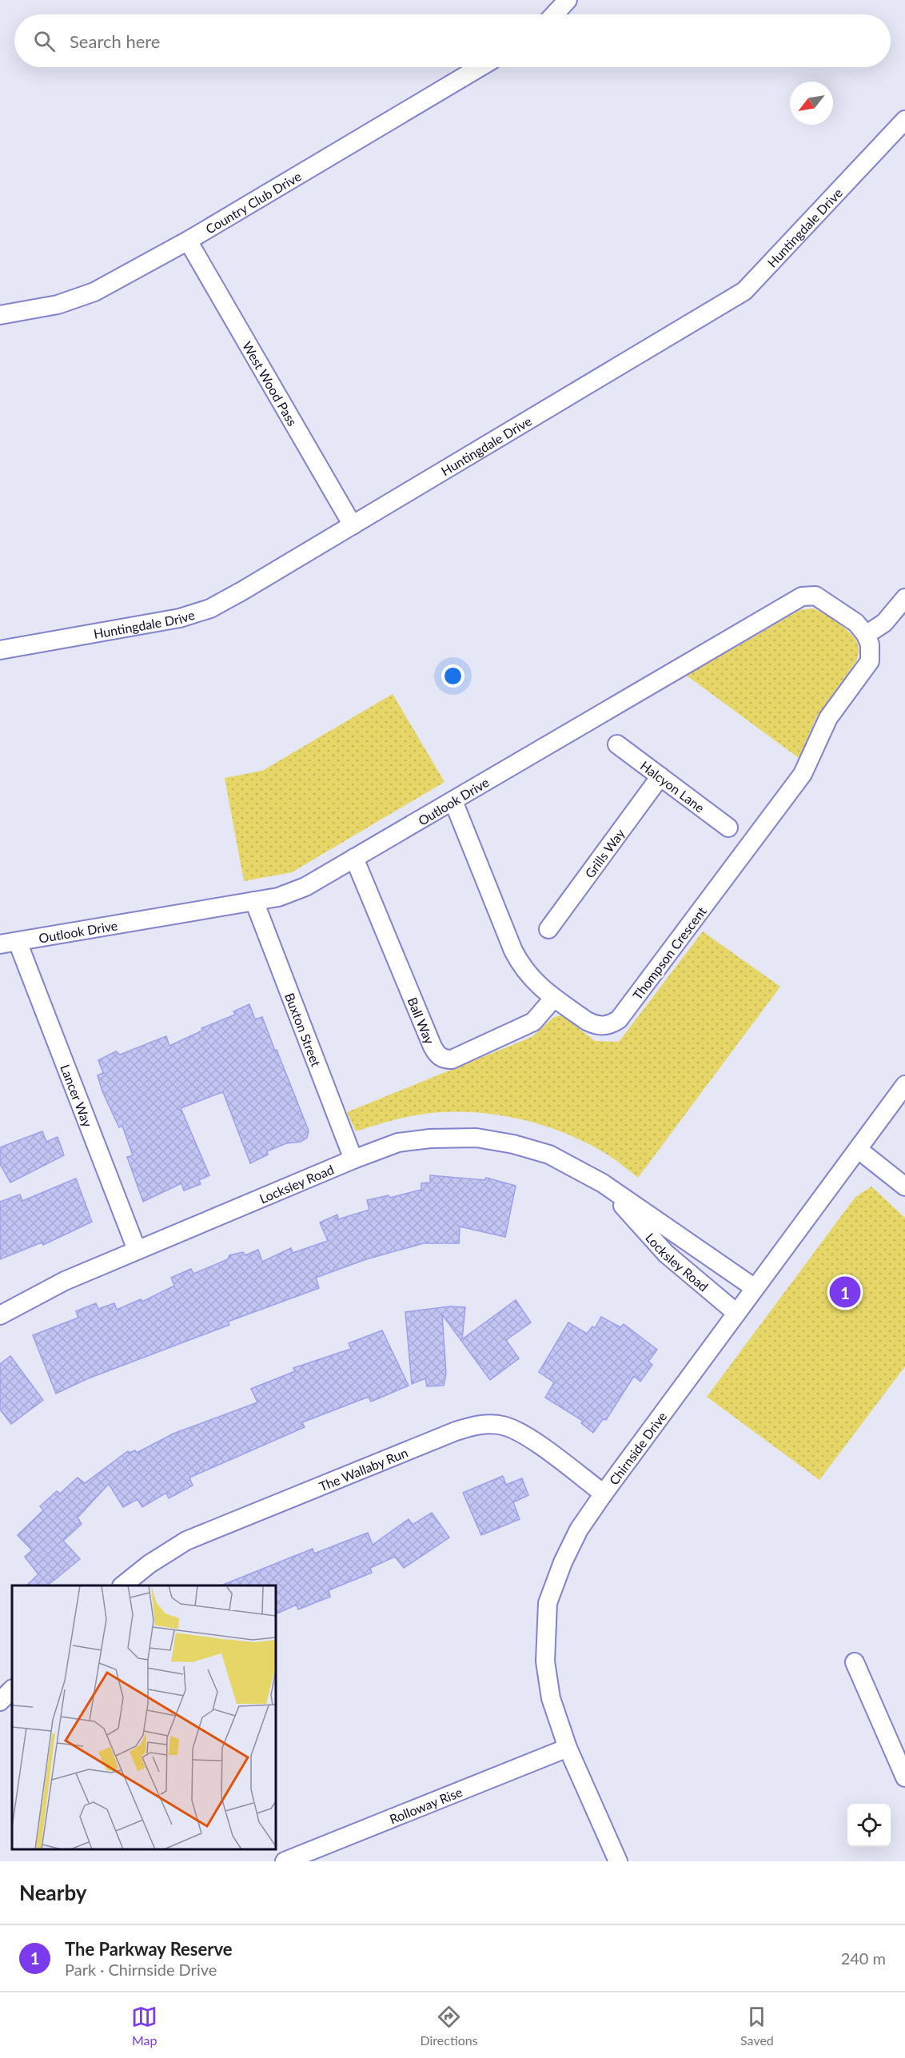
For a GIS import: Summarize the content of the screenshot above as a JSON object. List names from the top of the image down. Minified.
{"streets":{"street":["Country Club Drive","Huntingdale Drive","West Wood Pass","Halcyon Lane","Outlook Drive","Grills Way","Thompson Crescent","Ball Way","Buxton Street","Lancer Way","Locksley Road","Chirnside Drive","The Wallaby Run","Rolloway Rise"]},"crossings":[["Country Club Drive","West Wood Pass"],["Huntingdale Drive","West Wood Pass"],["Halcyon Lane","Grills Way"],["Outlook Drive","Thompson Crescent"],["Outlook Drive","Ball Way"],["Outlook Drive","Buxton Street"],["Outlook Drive","Lancer Way"],["Thompson Crescent","Ball Way"],["Buxton Street","Locksley Road"],["Lancer Way","Locksley Road"],["Locksley Road","Chirnside Drive"],["Chirnside Drive","The Wallaby Run"],["Chirnside Drive","Rolloway Rise"]],"north":"bottom left","page":{"search":"Search here","pins":"1","heading":"Nearby","list":[{"mark":"1","name":"The Parkway Reserve","note":"Park · Chirnside Drive","value":"240 m"}],"nav":["Map","Directions","Saved"]}}
